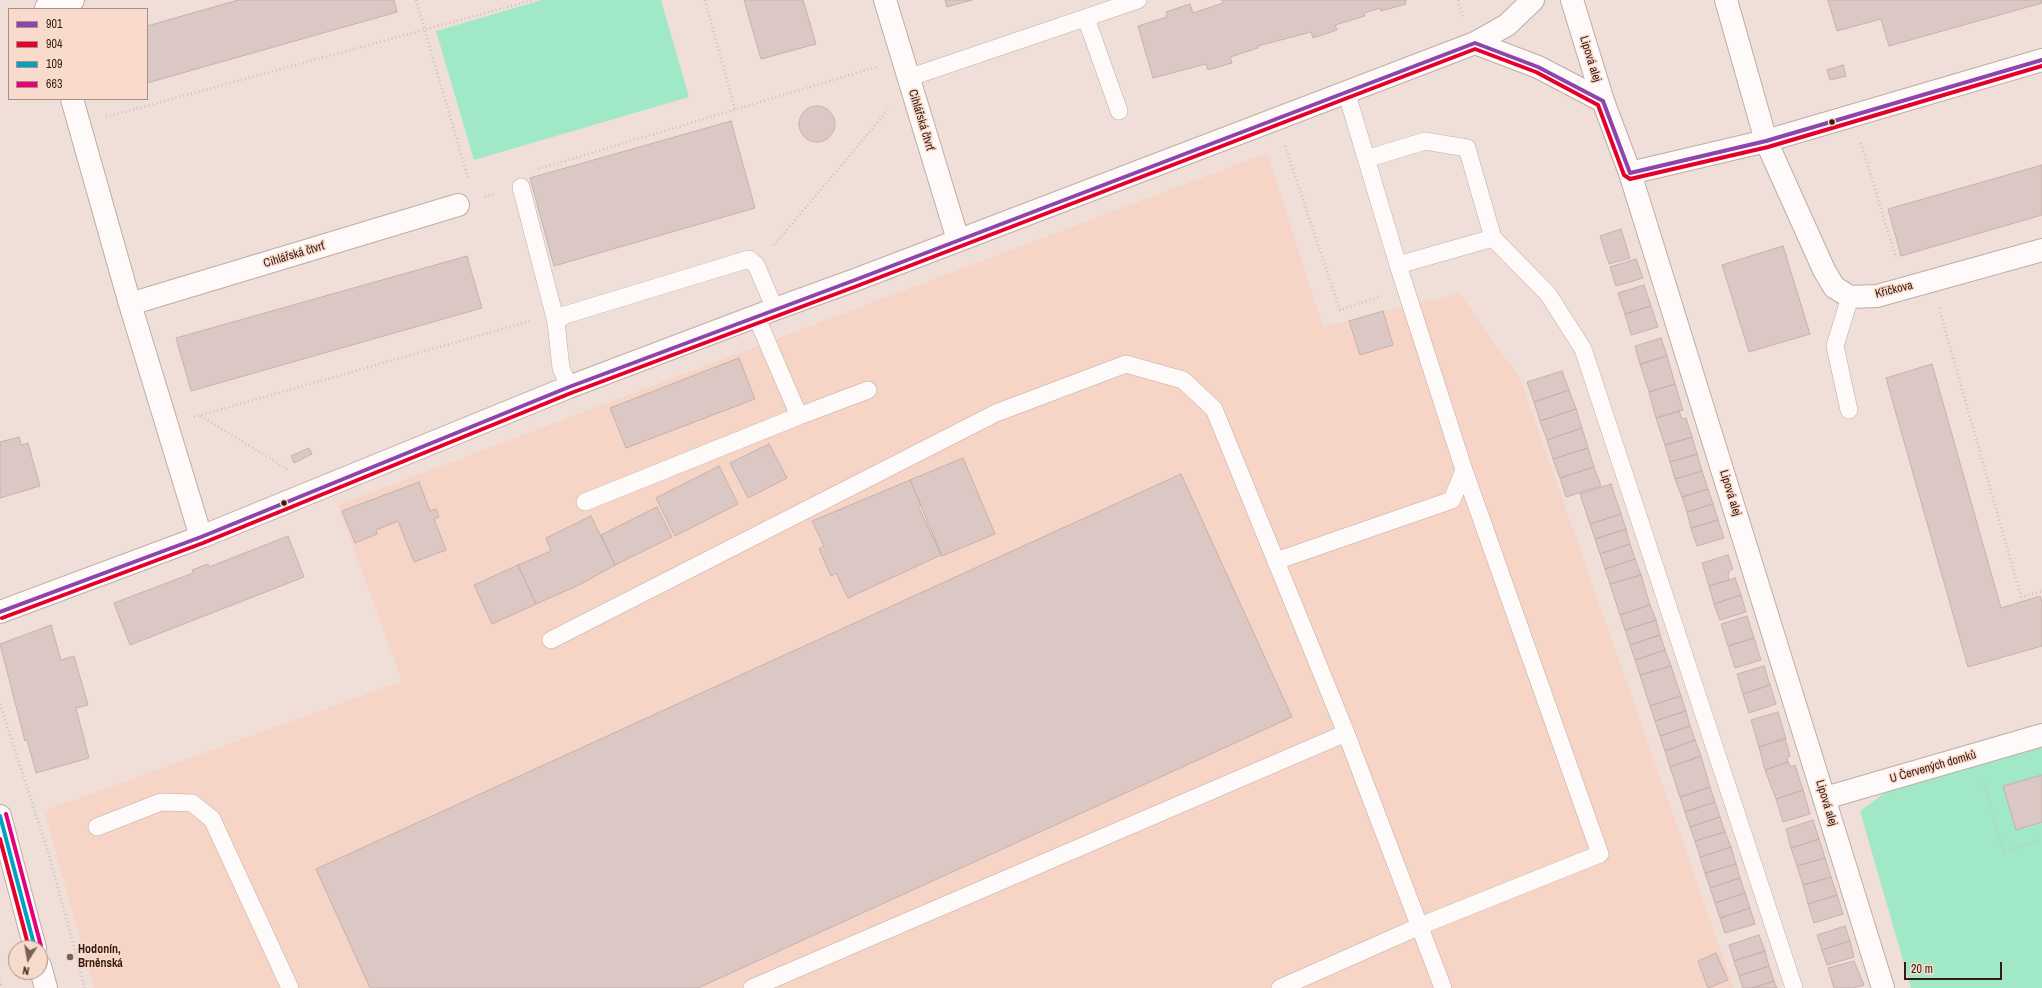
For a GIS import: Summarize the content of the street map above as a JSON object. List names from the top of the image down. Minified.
{"streets":{"street":["Lipová alej","Cihlářská čtvrť","Křičkova","U Červených domků"]},"crossings":[["Lipová alej","U Červených domků"]],"places":["Hodonín, Brněnská"],"lines":["transit line 901","transit line 904","transit line 663","transit line 109"],"legend":["901","904","109","663"],"scale_bar":"20 m","north":"bottom"}
